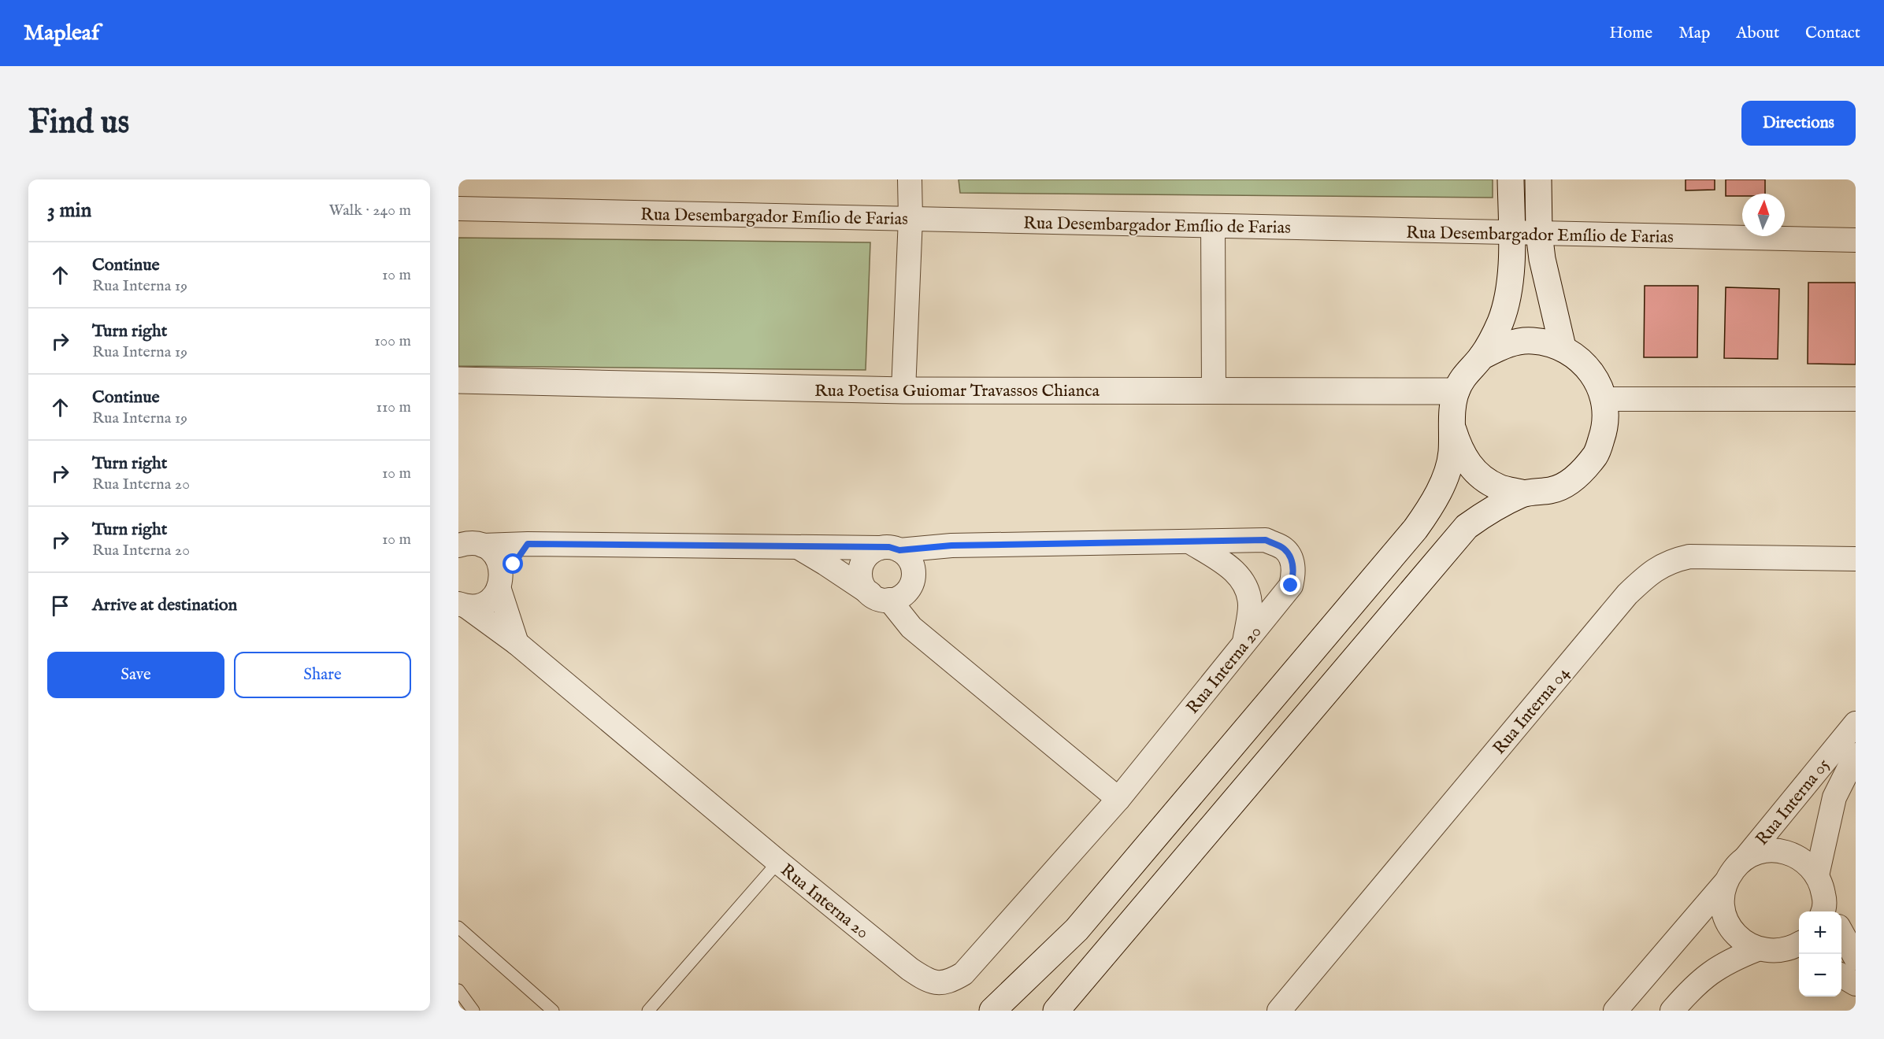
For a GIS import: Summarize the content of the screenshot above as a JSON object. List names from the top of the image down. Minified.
{"streets":{"main road":["Rua Poetisa Guiomar Travassos Chianca"],"street":["Rua Desembargador Emílio de Farias","Rua Interna 20","Rua Interna 04","Rua Interna 05"]},"north":"top","page":{"header":"Mapleaf","nav":["Home","Map","About","Contact"],"buttons":["Directions",["Save","Share"]],"title":"Find us","heading":["3 min","Walk · 240 m"],"list":[["Continue","Rua Interna 19","10 m"],["Turn right","Rua Interna 19","100 m"],["Continue","Rua Interna 19","110 m"],["Turn right","Rua Interna 20","10 m"],["Turn right","Rua Interna 20","10 m"],"Arrive at destination"],"map_buttons":["+","−"]}}
